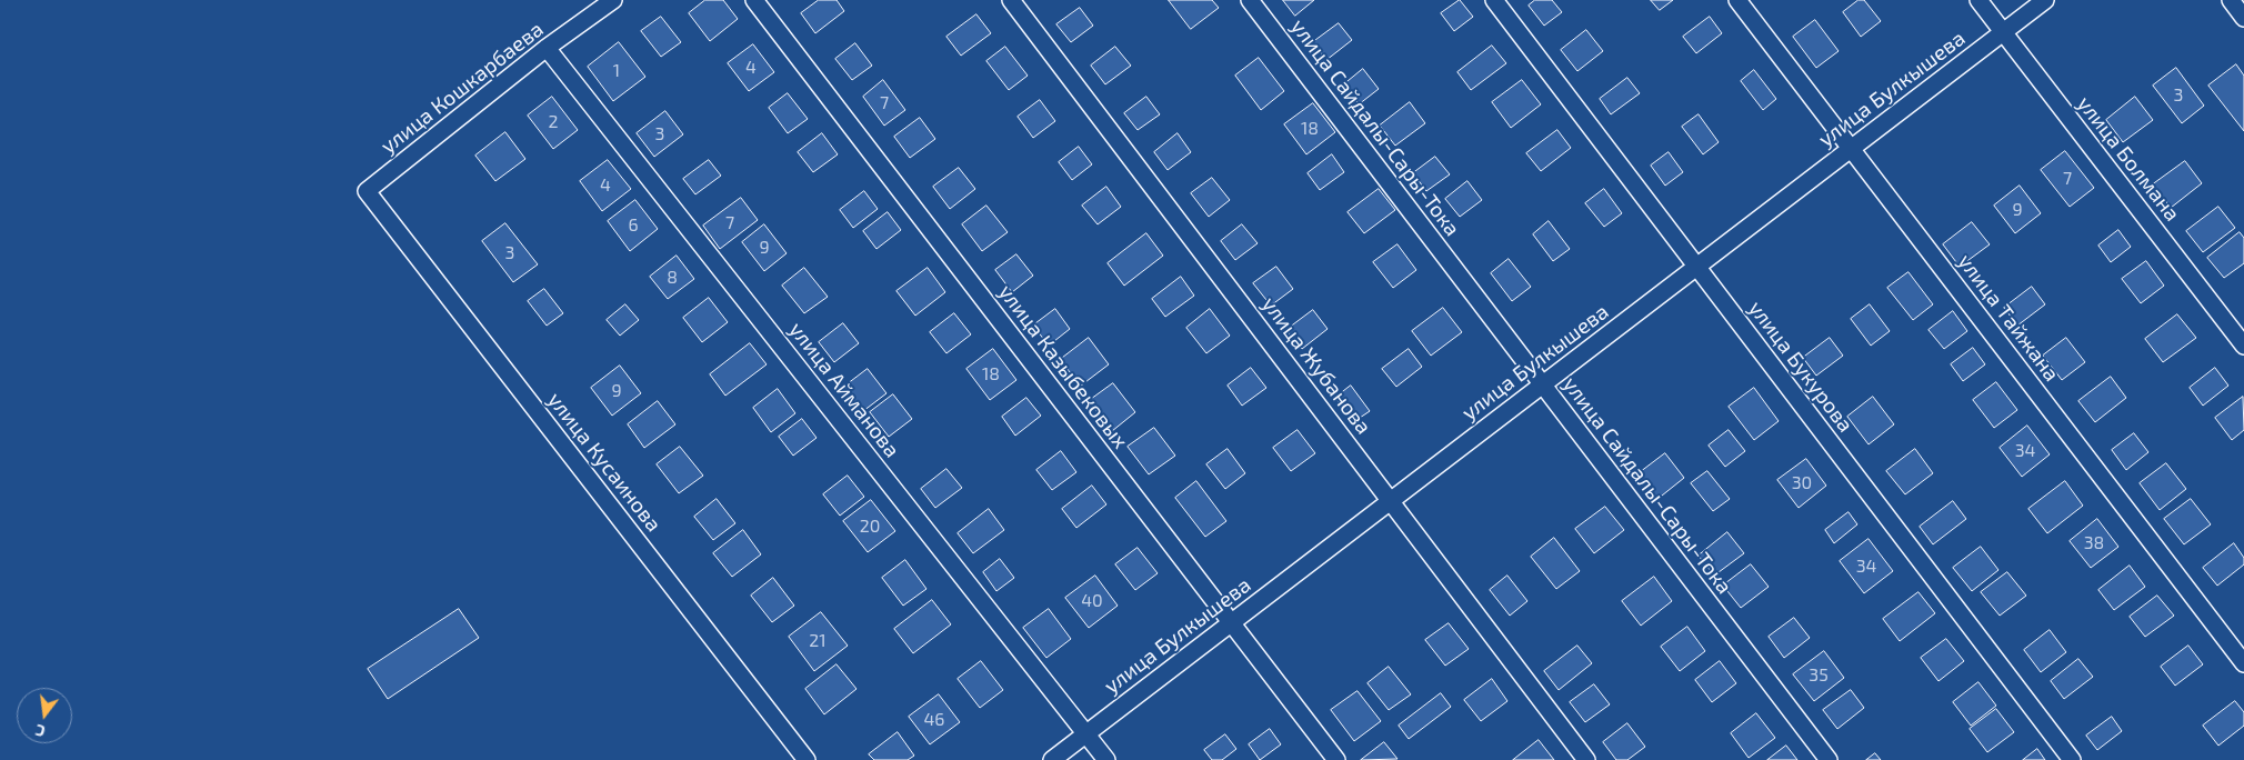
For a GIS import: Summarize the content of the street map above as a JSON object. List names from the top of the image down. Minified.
{"streets":{"street":["улица Кошкарбаева","улица Булкышева","улица Сайдалы-Сары-Тока","улица Болмана","улица Тайжана","улица Жубанова","улица Казыбековых","улица Букурова","улица Айманова","улица Кусаинова"]},"crossings":[["улица Кошкарбаева","улица Айманова"],["улица Кошкарбаева","улица Кусаинова"],["улица Булкышева","улица Сайдалы-Сары-Тока"],["улица Булкышева","улица Болмана"],["улица Булкышева","улица Тайжана"],["улица Булкышева","улица Жубанова"],["улица Булкышева","улица Казыбековых"],["улица Булкышева","улица Букурова"],["улица Булкышева","улица Айманова"]],"house_numbers":["4","1","3","7","2","18","3","7","4","9","7","6","9","3","8","18","9","34","30","20","38","34","40","21","35","46"],"north":"bottom"}
